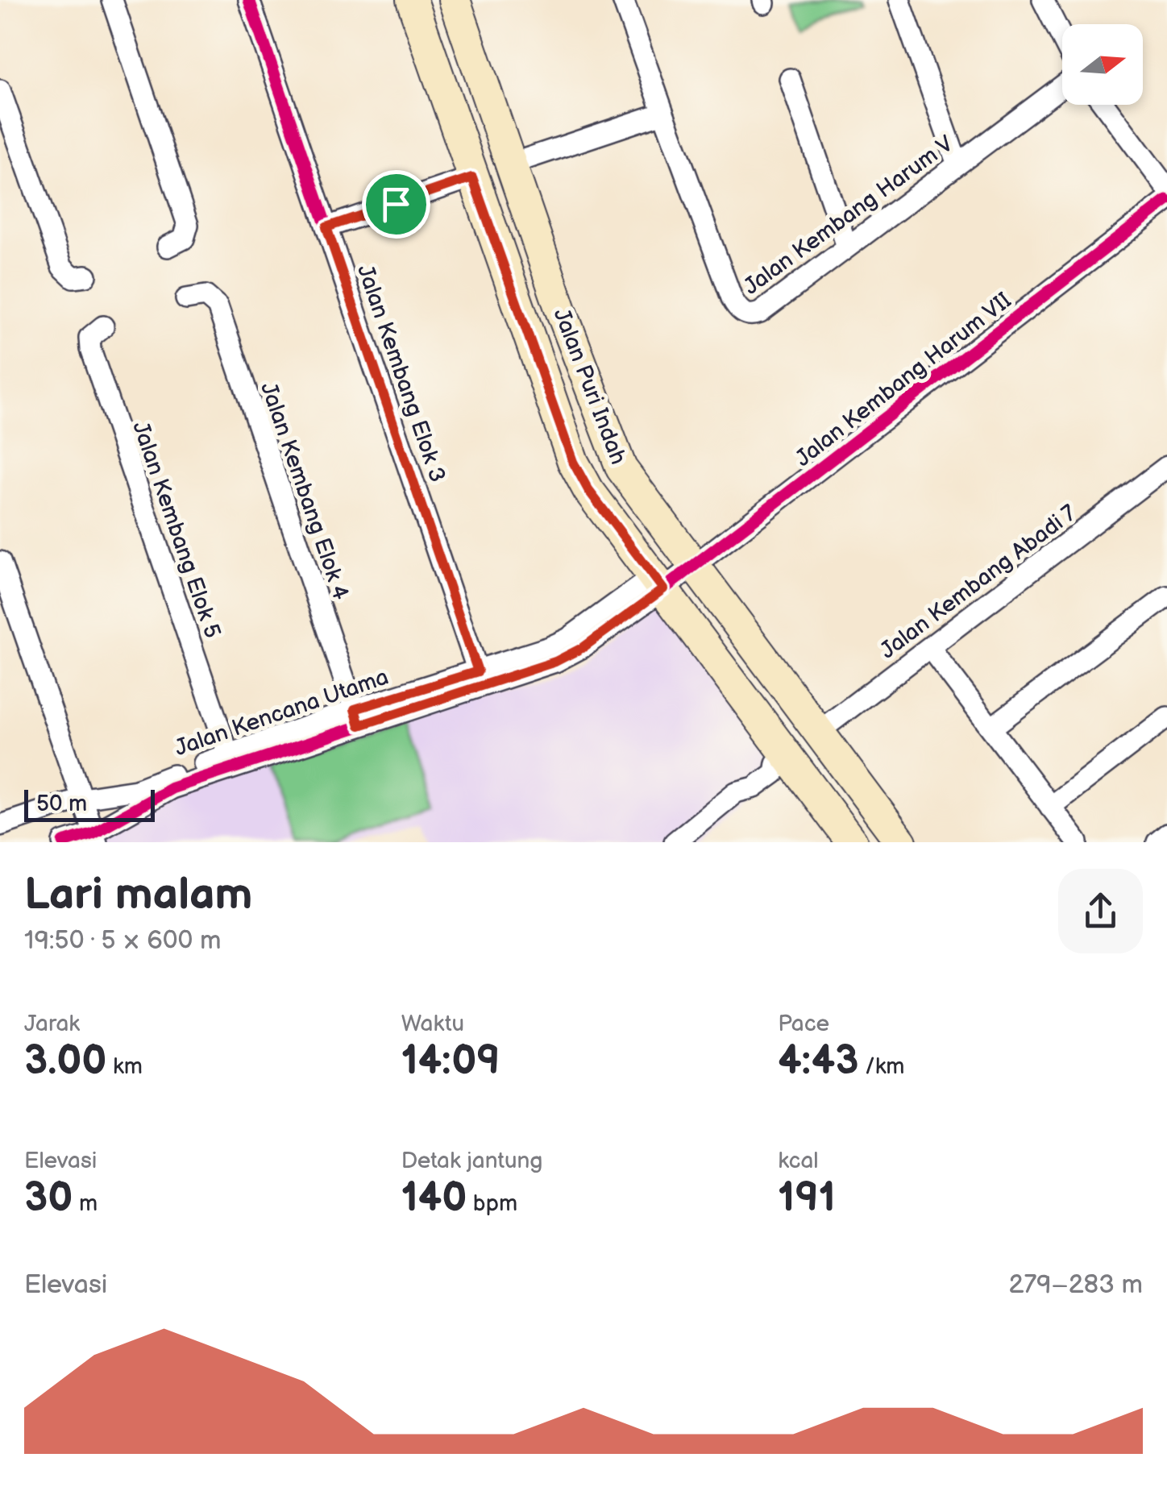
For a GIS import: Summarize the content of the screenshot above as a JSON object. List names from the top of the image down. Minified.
{"streets":{"main road":["Jalan Puri Indah"],"street":["Jalan Kembang Harum V","Jalan Kembang Elok 3","Jalan Kembang Harum VII","Jalan Kembang Elok 4","Jalan Kembang Elok 5","Jalan Kembang Abadi 7","Jalan Kencana Utama"]},"crossings":[["Jalan Kembang Elok 3","Jalan Kencana Utama"],["Jalan Kembang Harum VII","Jalan Puri Indah"],["Jalan Kembang Harum VII","Jalan Kencana Utama"],["Jalan Puri Indah","Jalan Kembang Abadi 7"],["Jalan Kembang Elok 4","Jalan Kencana Utama"],["Jalan Kembang Elok 5","Jalan Kencana Utama"]],"scale_bar":"50 m","north":"right","page":{"scale":"50 m","heading":["Lari malam","19:50 · 5 × 600 m"],"stats":[["Jarak","3.00 km"],["Waktu","14:09"],["Pace","4:43 /km"],["Elevasi","30 m"],["Detak jantung","140 bpm"],["kcal","191"]],"chart":["Elevasi","279–283 m"]}}
